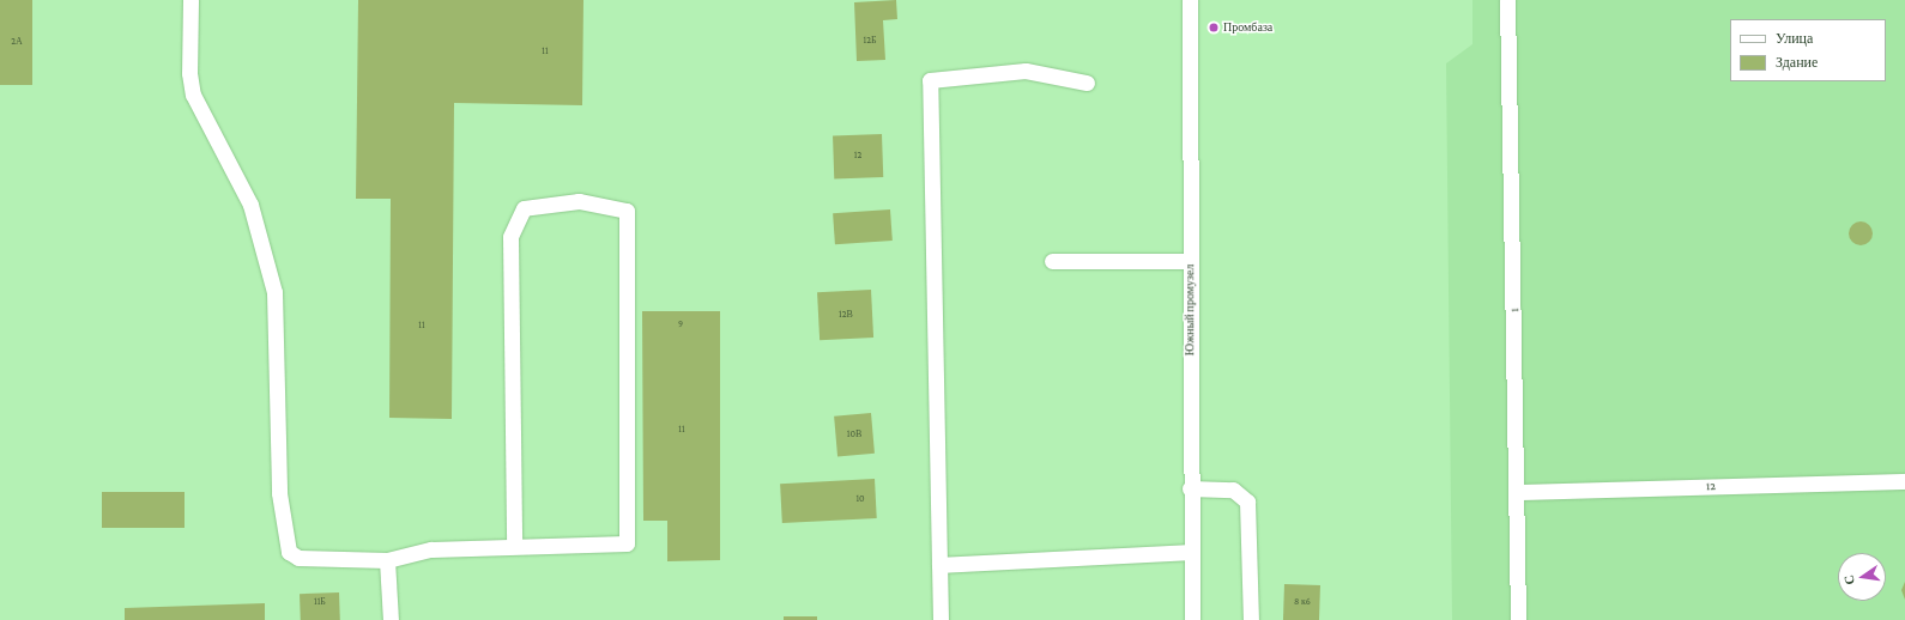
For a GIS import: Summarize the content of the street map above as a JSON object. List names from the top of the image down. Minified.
{"streets":{"street":["Южный промузел","1","12"]},"crossings":[["1","12"]],"places":["Промбаза"],"house_numbers":["12Б","2А","11","12","12В","9","11","11","10В","10","11Б","8 к6"],"legend":["Улица","Здание"],"north":"left"}
